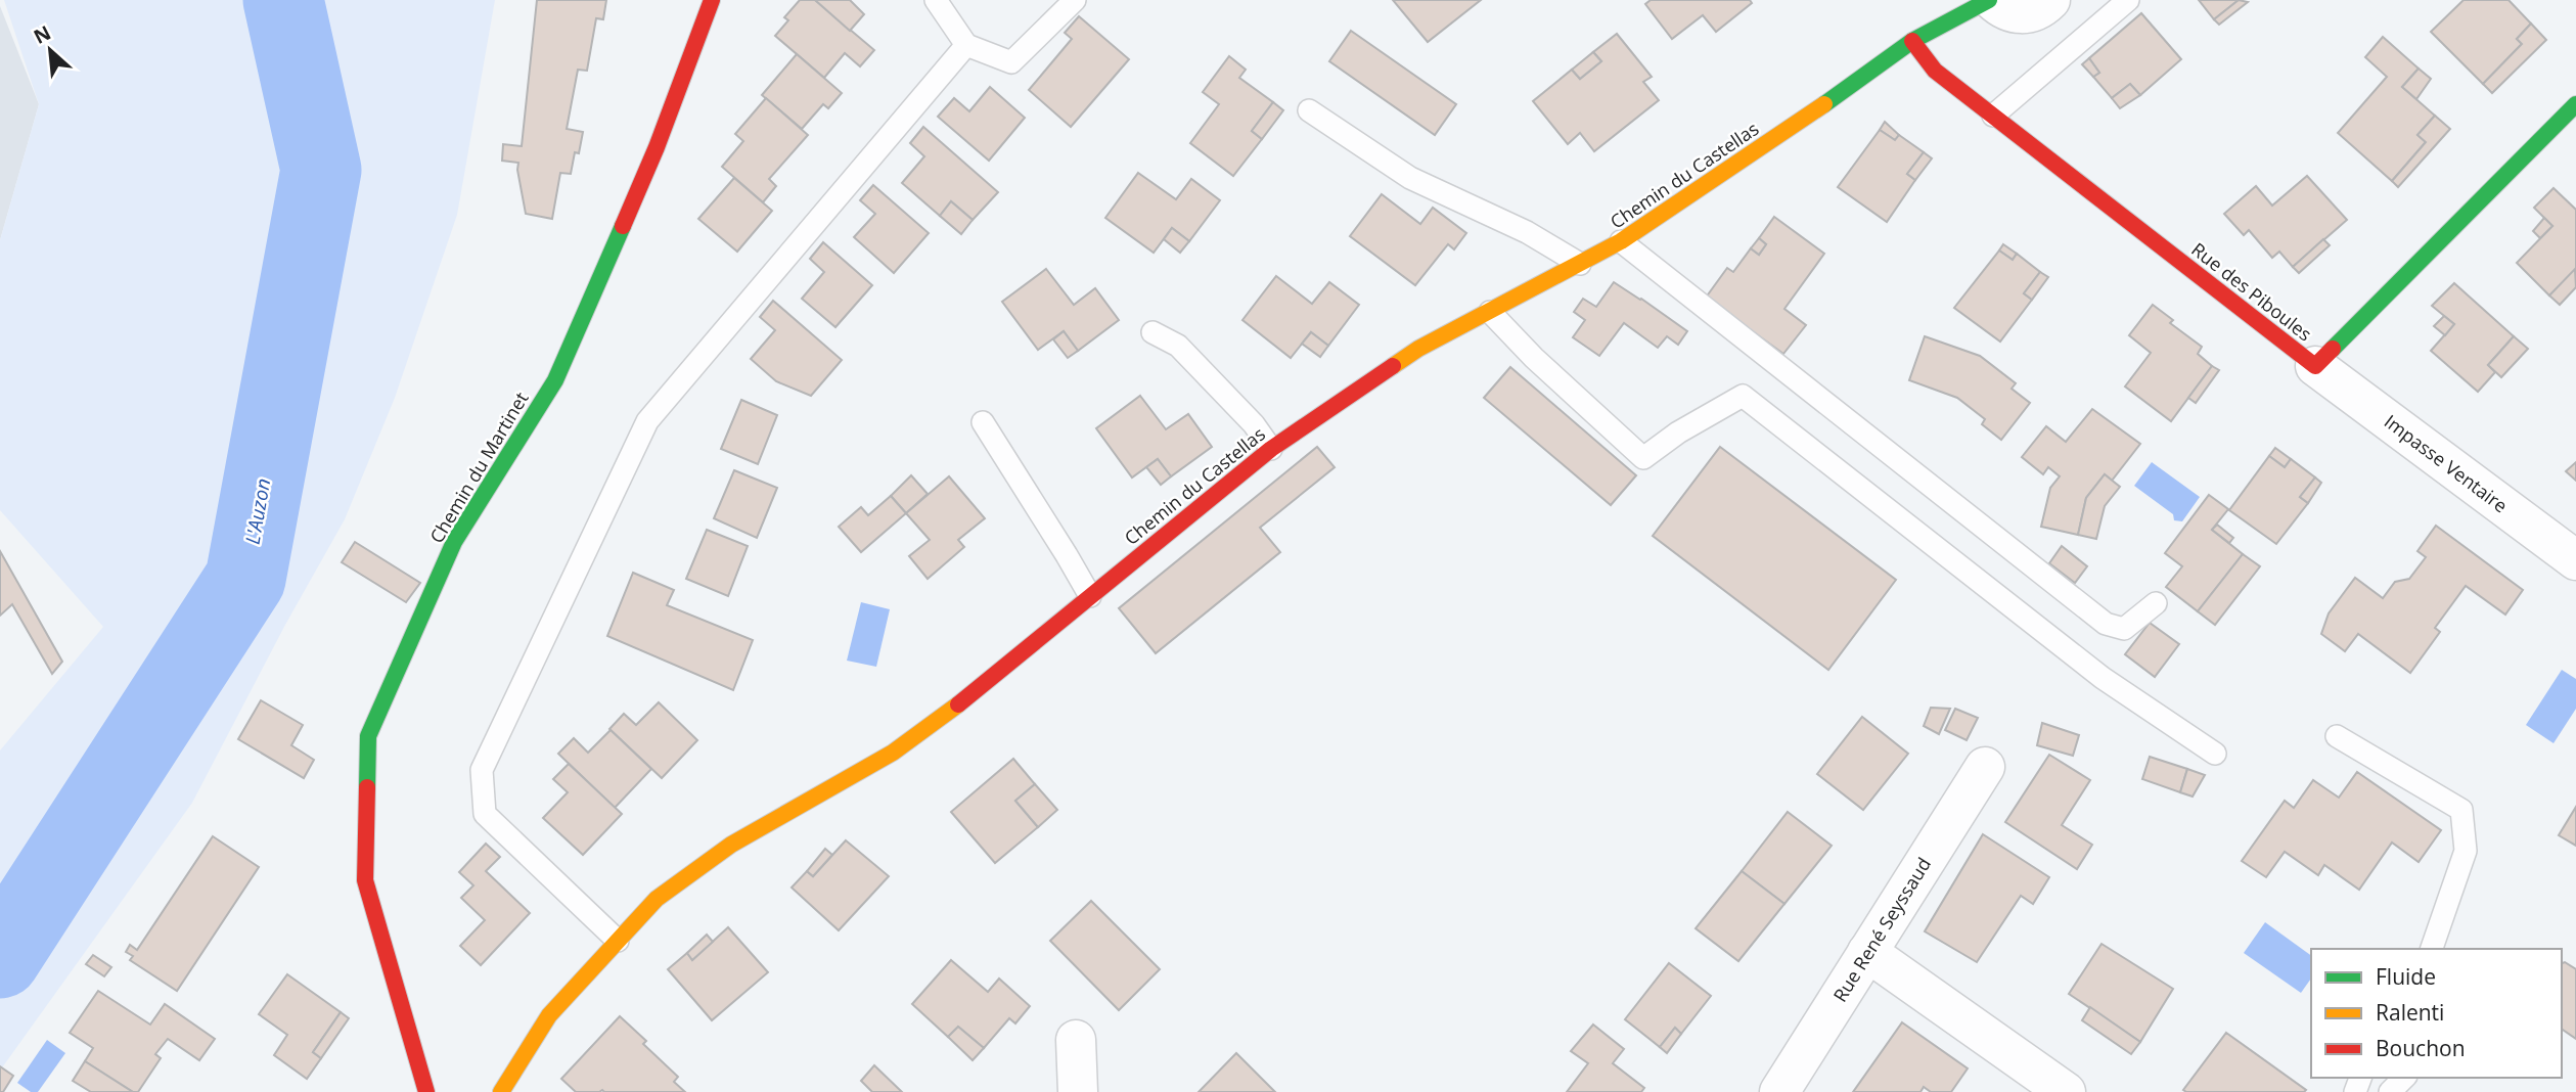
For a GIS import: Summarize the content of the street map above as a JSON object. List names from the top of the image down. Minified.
{"streets":{"street":["Chemin du Castellas","Rue des Piboules","Impasse Ventaire","Chemin du Martinet","Rue René Seyssaud"]},"crossings":[["Chemin du Castellas","Rue des Piboules"],["Rue des Piboules","Impasse Ventaire"]],"water":["L'Auzon"],"legend":["Fluide","Ralenti","Bouchon"],"north":"top left"}
